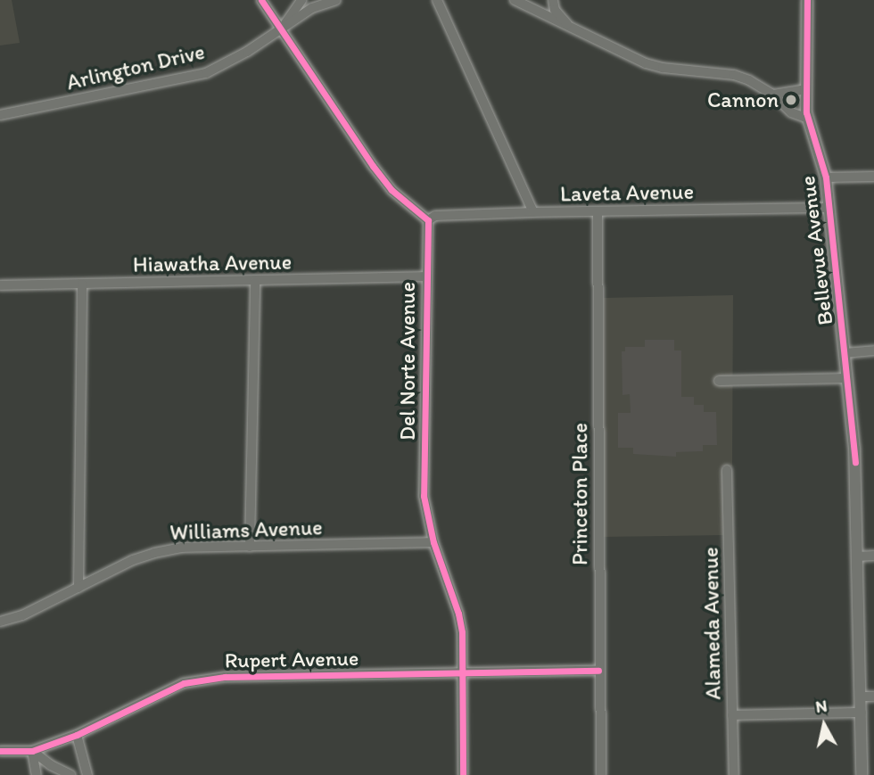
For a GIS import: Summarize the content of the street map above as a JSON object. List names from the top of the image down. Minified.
{"streets":{"street":["Arlington Drive","Laveta Avenue","Bellevue Avenue","Hiawatha Avenue","Del Norte Avenue","Princeton Place","Williams Avenue","Alameda Avenue","Rupert Avenue"]},"crossings":[["Laveta Avenue","Bellevue Avenue"],["Laveta Avenue","Del Norte Avenue"],["Laveta Avenue","Princeton Place"],["Hiawatha Avenue","Del Norte Avenue"],["Del Norte Avenue","Williams Avenue"],["Del Norte Avenue","Rupert Avenue"],["Princeton Place","Rupert Avenue"]],"places":["Cannon"],"north":"top"}
